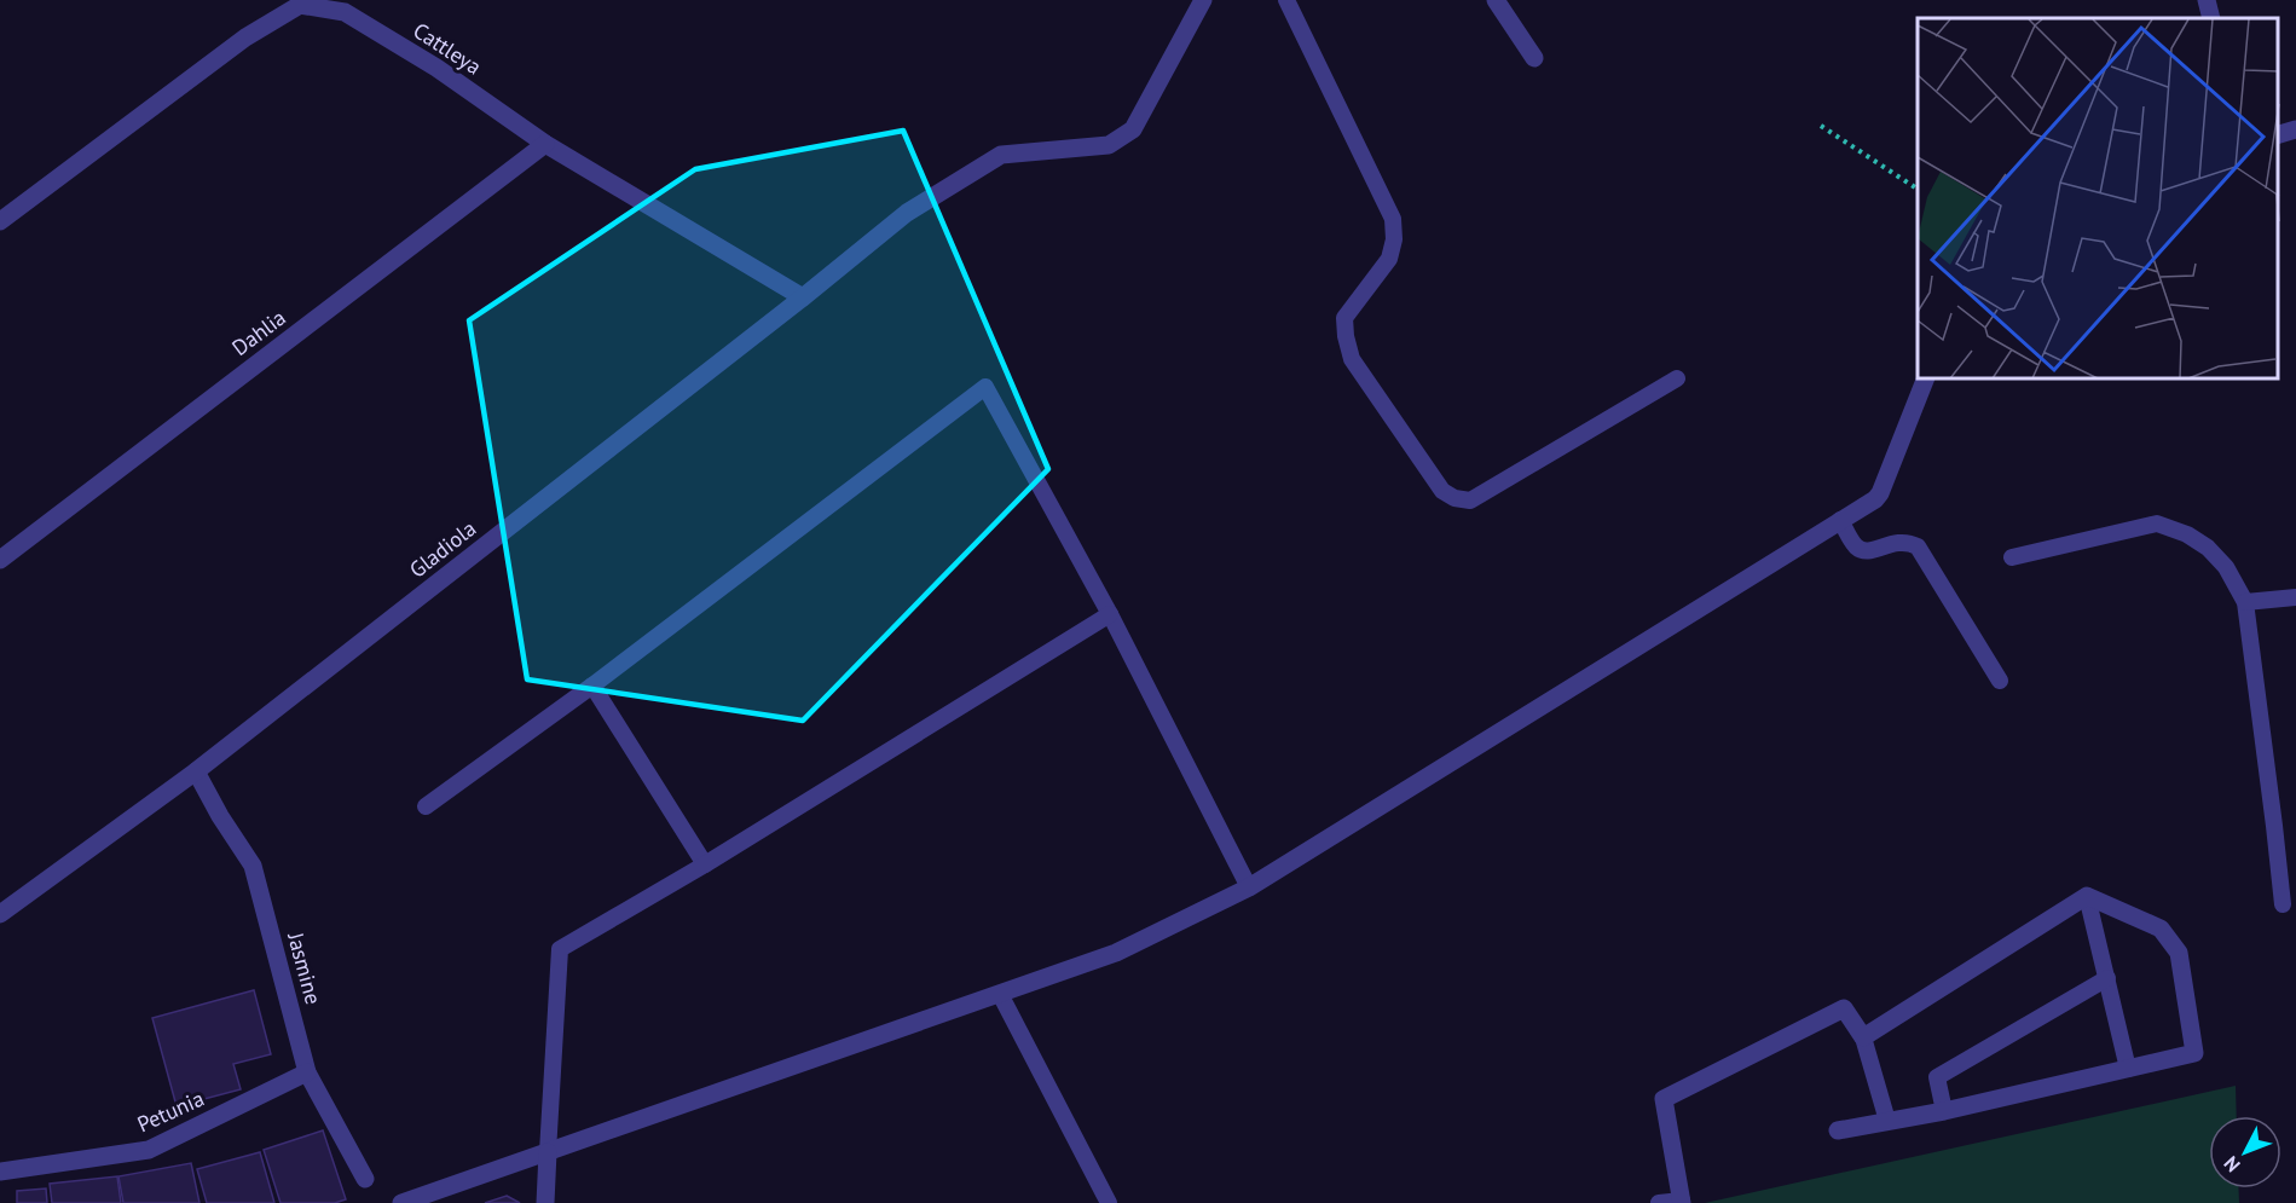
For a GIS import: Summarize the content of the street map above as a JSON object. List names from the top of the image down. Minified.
{"streets":{"street":["Cattleya","Dahlia","Gladiola","Jasmine","Petunia"]},"crossings":[["Cattleya","Dahlia"],["Cattleya","Gladiola"],["Gladiola","Jasmine"],["Jasmine","Petunia"]],"north":"bottom left"}
